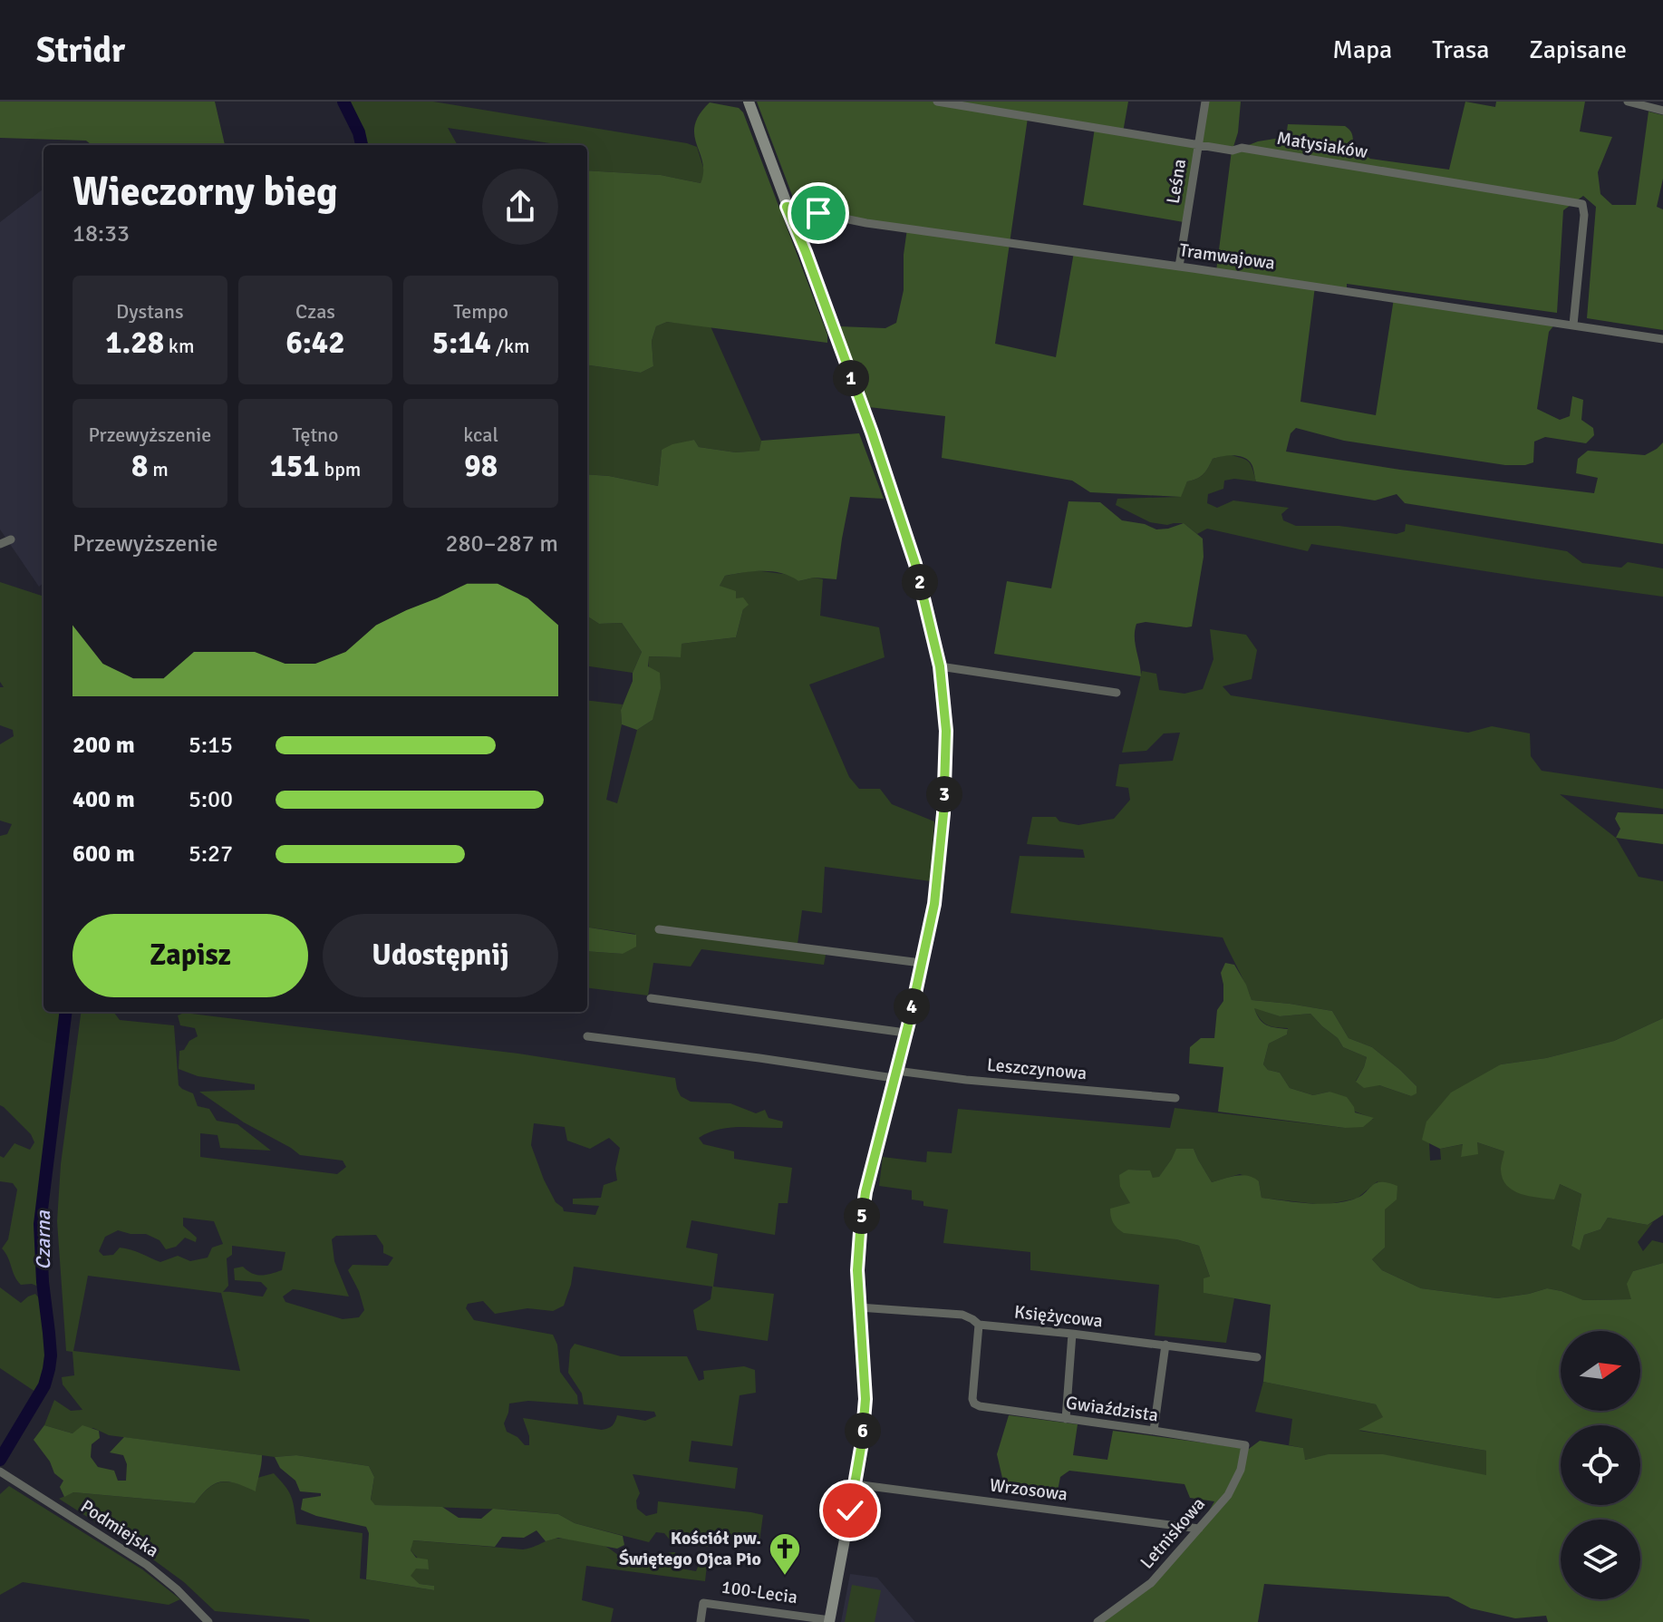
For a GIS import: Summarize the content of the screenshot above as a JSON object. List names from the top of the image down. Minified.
{"streets":{"street":["Matysiaków","Leśna","Tramwajowa","Leszczynowa","Księżycowa","Gwiaździsta","Wrzosowa","Podmiejska","Letniskowa","100-Lecia"]},"crossings":[["Matysiaków","Leśna"],["Matysiaków","Tramwajowa"],["Leśna","Tramwajowa"],["Tramwajowa","100-Lecia"],["Leszczynowa","100-Lecia"],["Księżycowa","Gwiaździsta"],["Księżycowa","100-Lecia"],["Gwiaździsta","Letniskowa"],["Wrzosowa","Letniskowa"],["Wrzosowa","100-Lecia"]],"water":["Czarna"],"places":{"church":["Kościół pw. Świętego Ojca Pio"]},"north":"right","page":{"header":"Stridr","nav":["Mapa","Trasa","Zapisane"],"heading":["Wieczorny bieg","18:33"],"stats":[["Dystans","1.28 km"],["Czas","6:42"],["Tempo","5:14 /km"],["Przewyższenie","8 m"],["Tętno","151 bpm"],["kcal","98"]],"pins":["1","2","3","4","5","6"],"chart":["Przewyższenie","280–287 m"],"list":[{"name":"200 m","note":"5:15"},{"name":"400 m","note":"5:00"},{"name":"600 m","note":"5:27"}],"buttons":["Zapisz","Udostępnij"]}}
